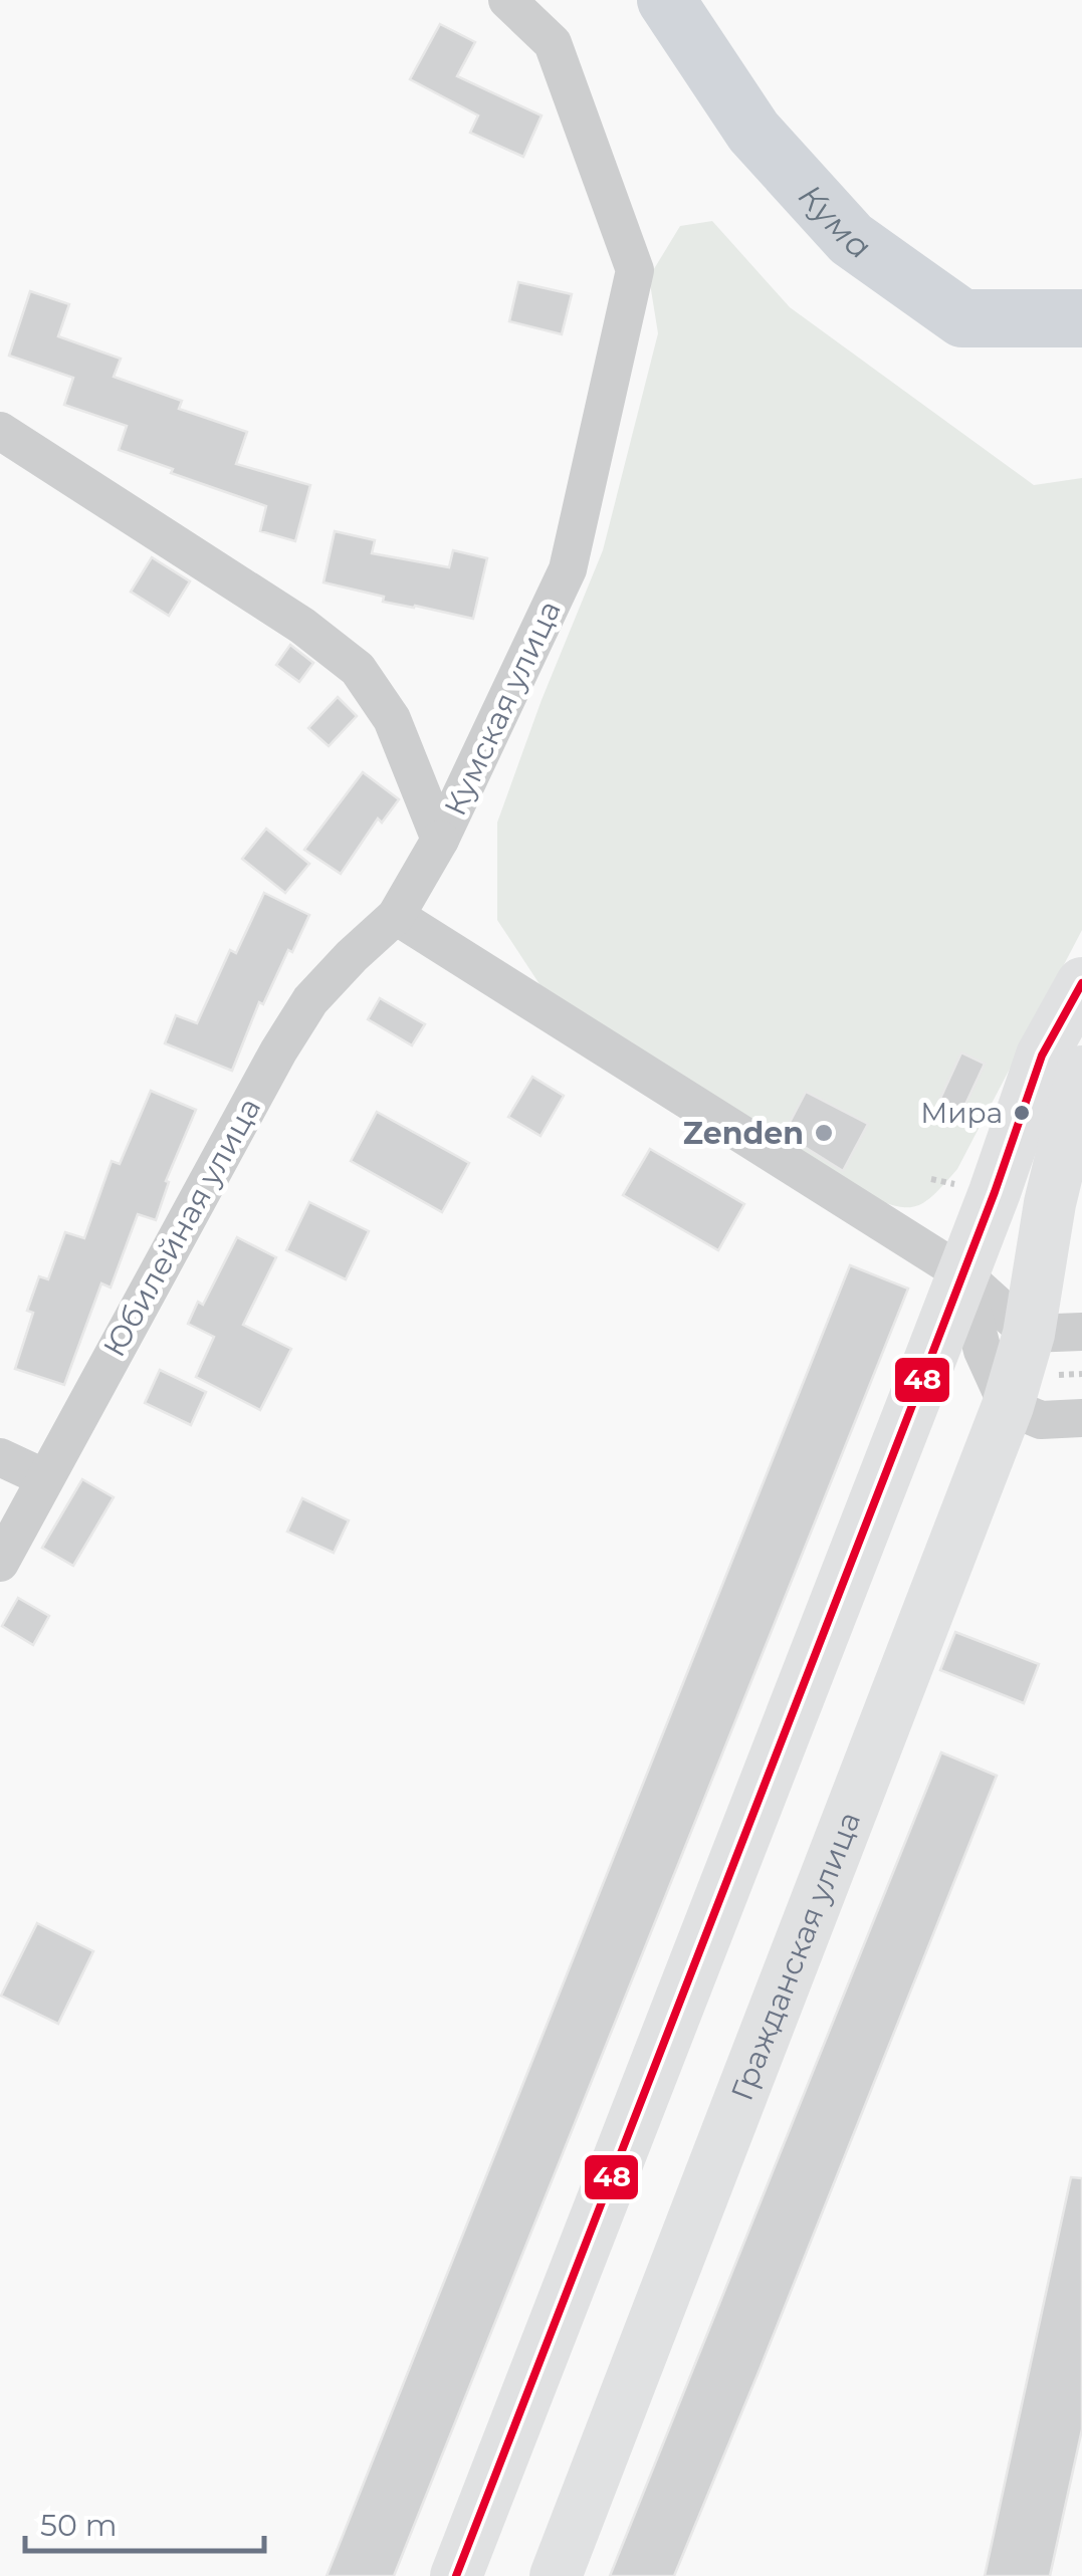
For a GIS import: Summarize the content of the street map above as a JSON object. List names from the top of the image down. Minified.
{"streets":{"street":["Кумская улица","Юбилейная улица","Гражданская улица"]},"crossings":[["Кумская улица","Юбилейная улица"]],"water":["Кума"],"places":["Мира","Zenden"],"lines":["transit line 48"],"scale_bar":"50 m"}
